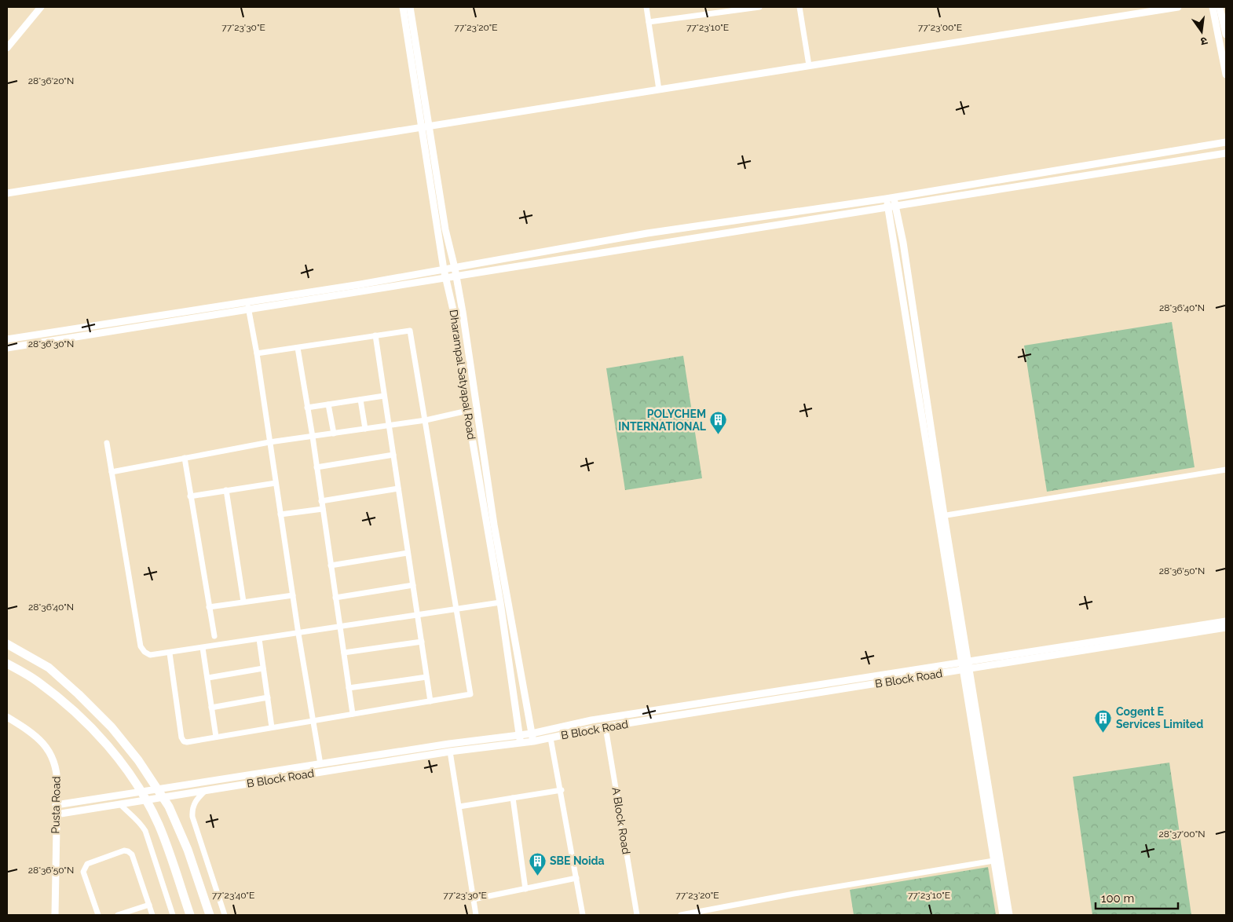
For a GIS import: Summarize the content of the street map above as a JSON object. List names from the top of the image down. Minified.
{"streets":{"street":["Dharampal Satyapal Road","B Block Road","Pusta Road","A Block Road"]},"crossings":[["Dharampal Satyapal Road","B Block Road"],["B Block Road","Pusta Road"],["B Block Road","A Block Road"]],"places":{"building":["POLYCHEM INTERNATIONAL","Cogent E Services Limited","SBE Noida"]},"scale_bar":"100 m","north":"bottom","coordinates":["77°23'30\"E","77°23'20\"E","77°23'10\"E","77°23'00\"E","28°36'20\"N","28°36'40\"N","28°36'30\"N","28°36'50\"N","28°37'00\"N","77°23'40\"E"]}
